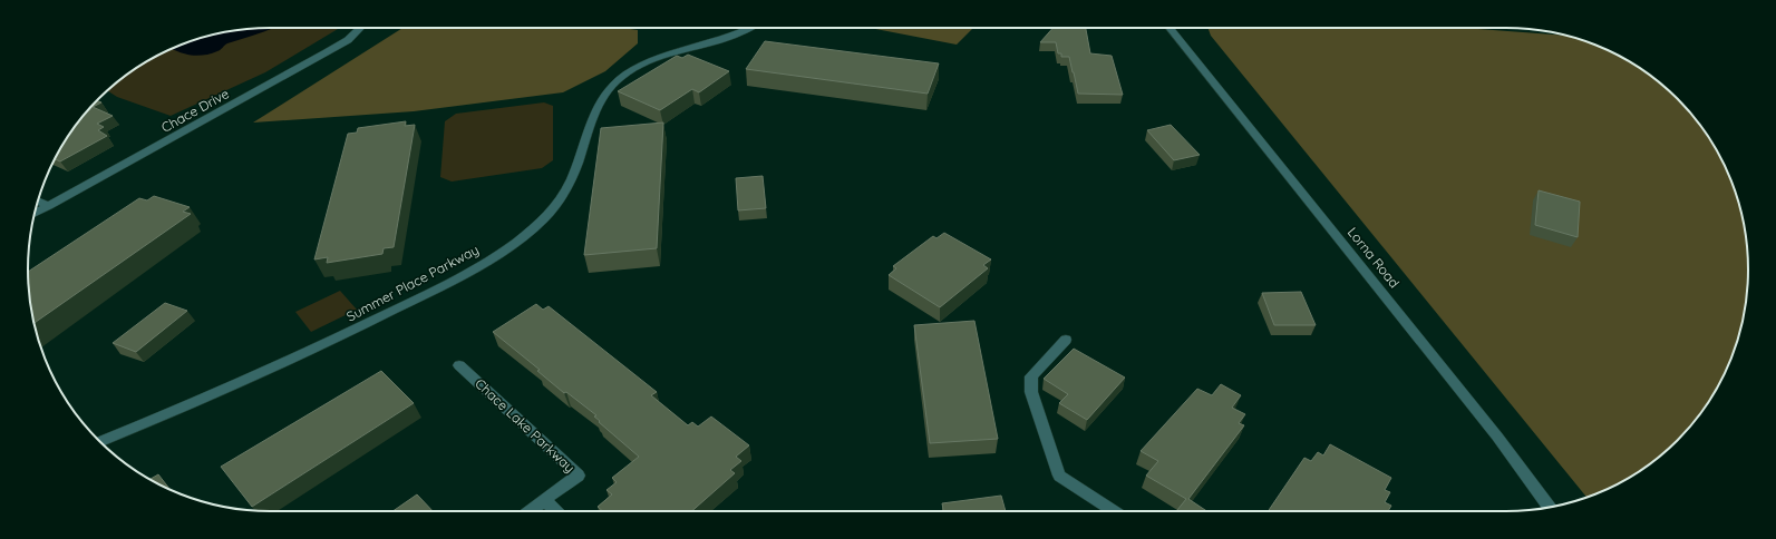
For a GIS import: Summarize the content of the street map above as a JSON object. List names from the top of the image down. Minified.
{"streets":{"street":["Chace Drive","Lorna Road","Summer Place Parkway","Chace Lake Parkway"]}}
